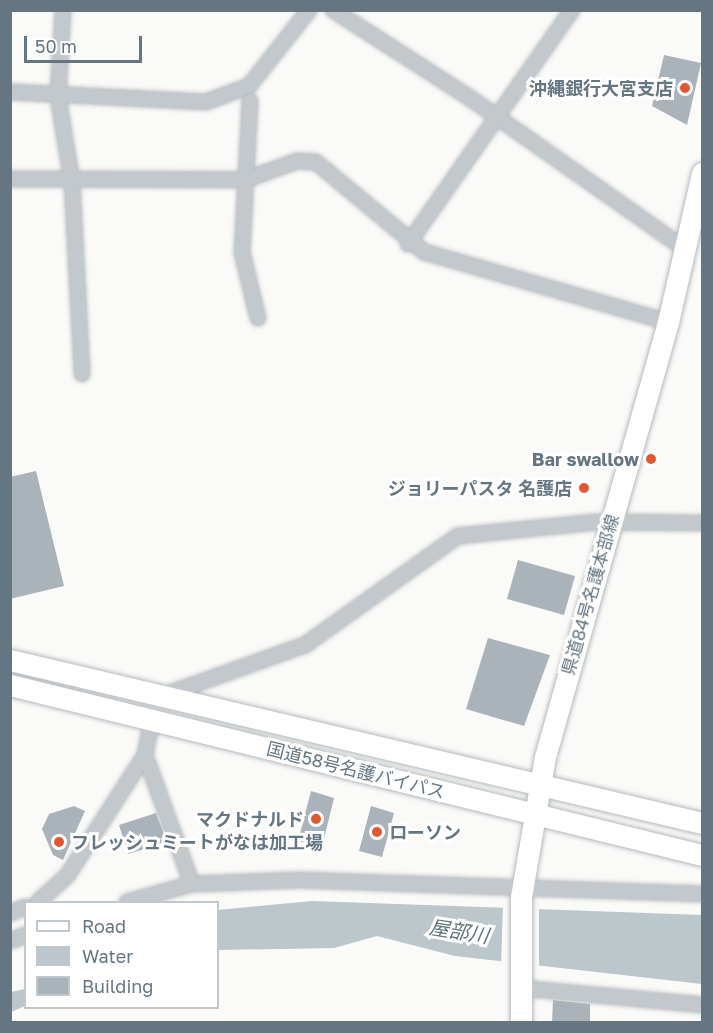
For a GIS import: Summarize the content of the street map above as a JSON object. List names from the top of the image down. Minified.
{"streets":{"main road":["県道84号名護本部線","国道58号名護バイパス"]},"crossings":[["県道84号名護本部線","国道58号名護バイパス"]],"water":["屋部川"],"places":["沖縄銀行大宮支店","Bar swallow","ジョリーパスタ 名護店","マクドナルド","ローソン","フレッシュミートがなは加工場"],"legend":["Road","Water","Building"],"scale_bar":"50 m"}
